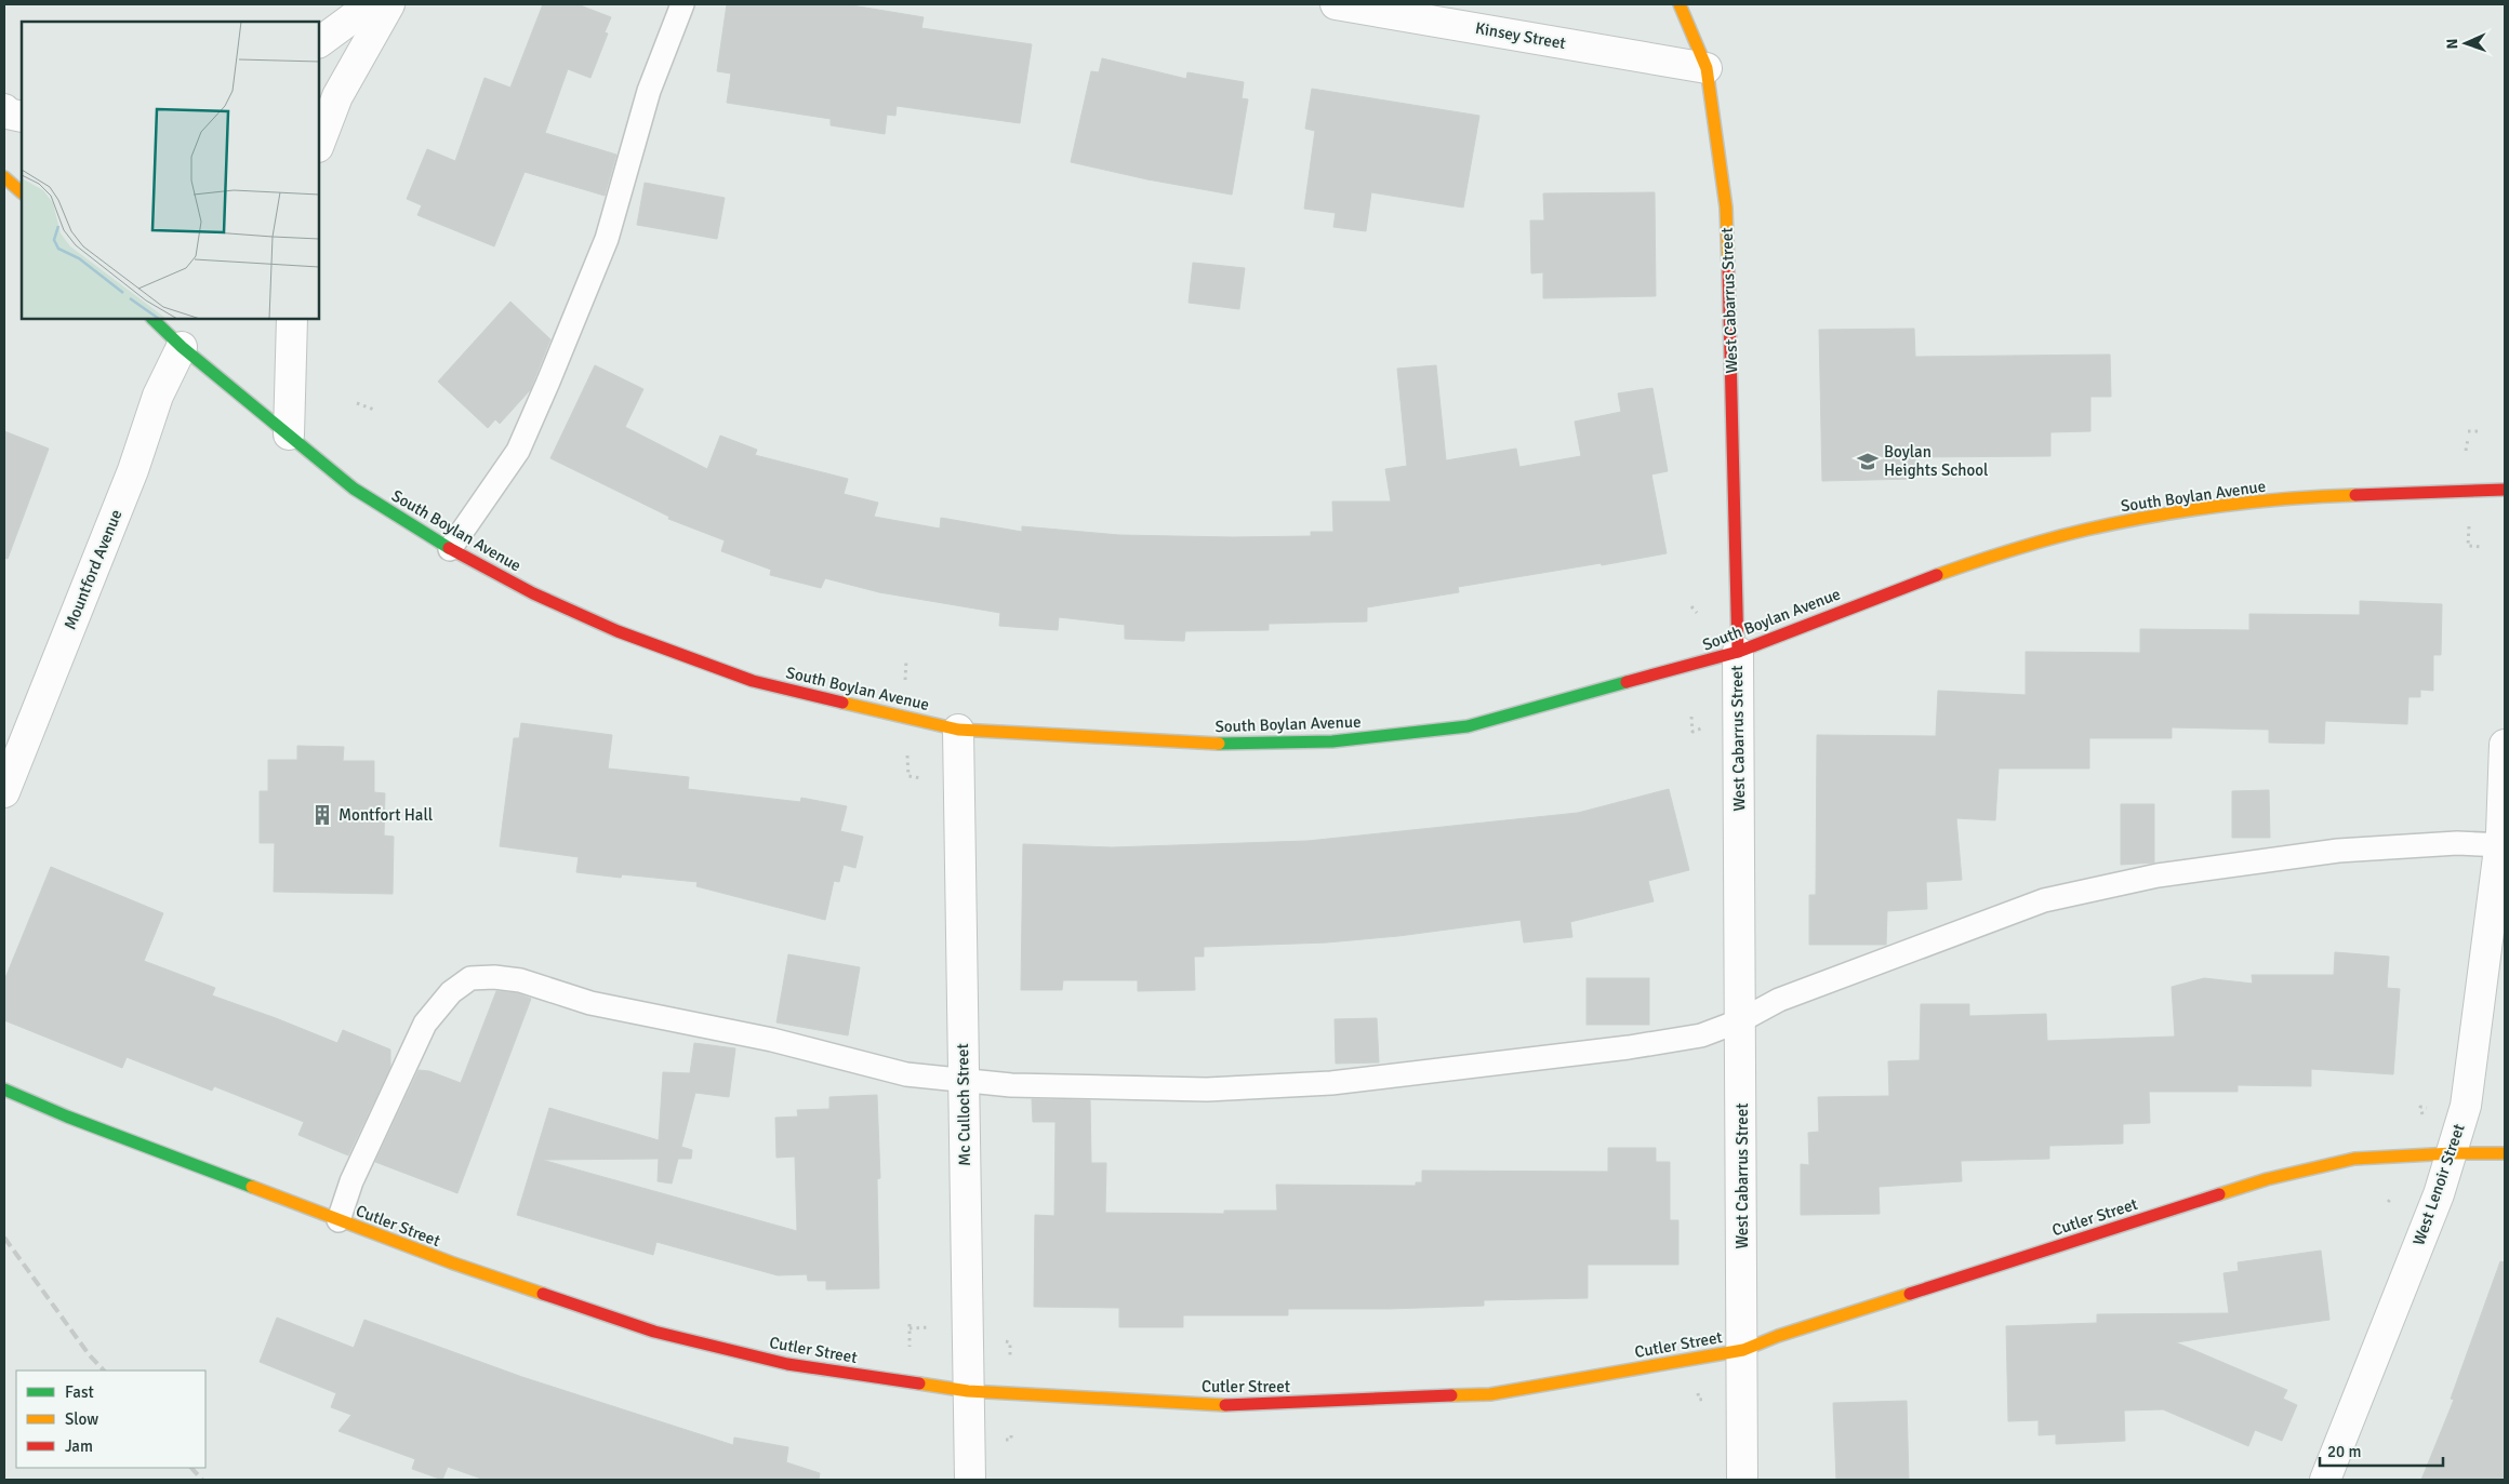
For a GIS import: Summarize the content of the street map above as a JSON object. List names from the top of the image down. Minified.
{"streets":{"street":["Kinsey Street","West Cabarrus Street","South Boylan Avenue","Mountford Avenue","Mc Culloch Street","West Lenoir Street","Cutler Street"]},"crossings":[["Kinsey Street","West Cabarrus Street"],["West Cabarrus Street","South Boylan Avenue"],["West Cabarrus Street","Cutler Street"],["South Boylan Avenue","Mountford Avenue"],["South Boylan Avenue","Mc Culloch Street"],["Mc Culloch Street","Cutler Street"],["West Lenoir Street","Cutler Street"]],"places":{"school or university":["Boylan Heights School"],"building":["Montfort Hall"]},"legend":["Fast","Slow","Jam"],"scale_bar":"20 m","north":"left"}
